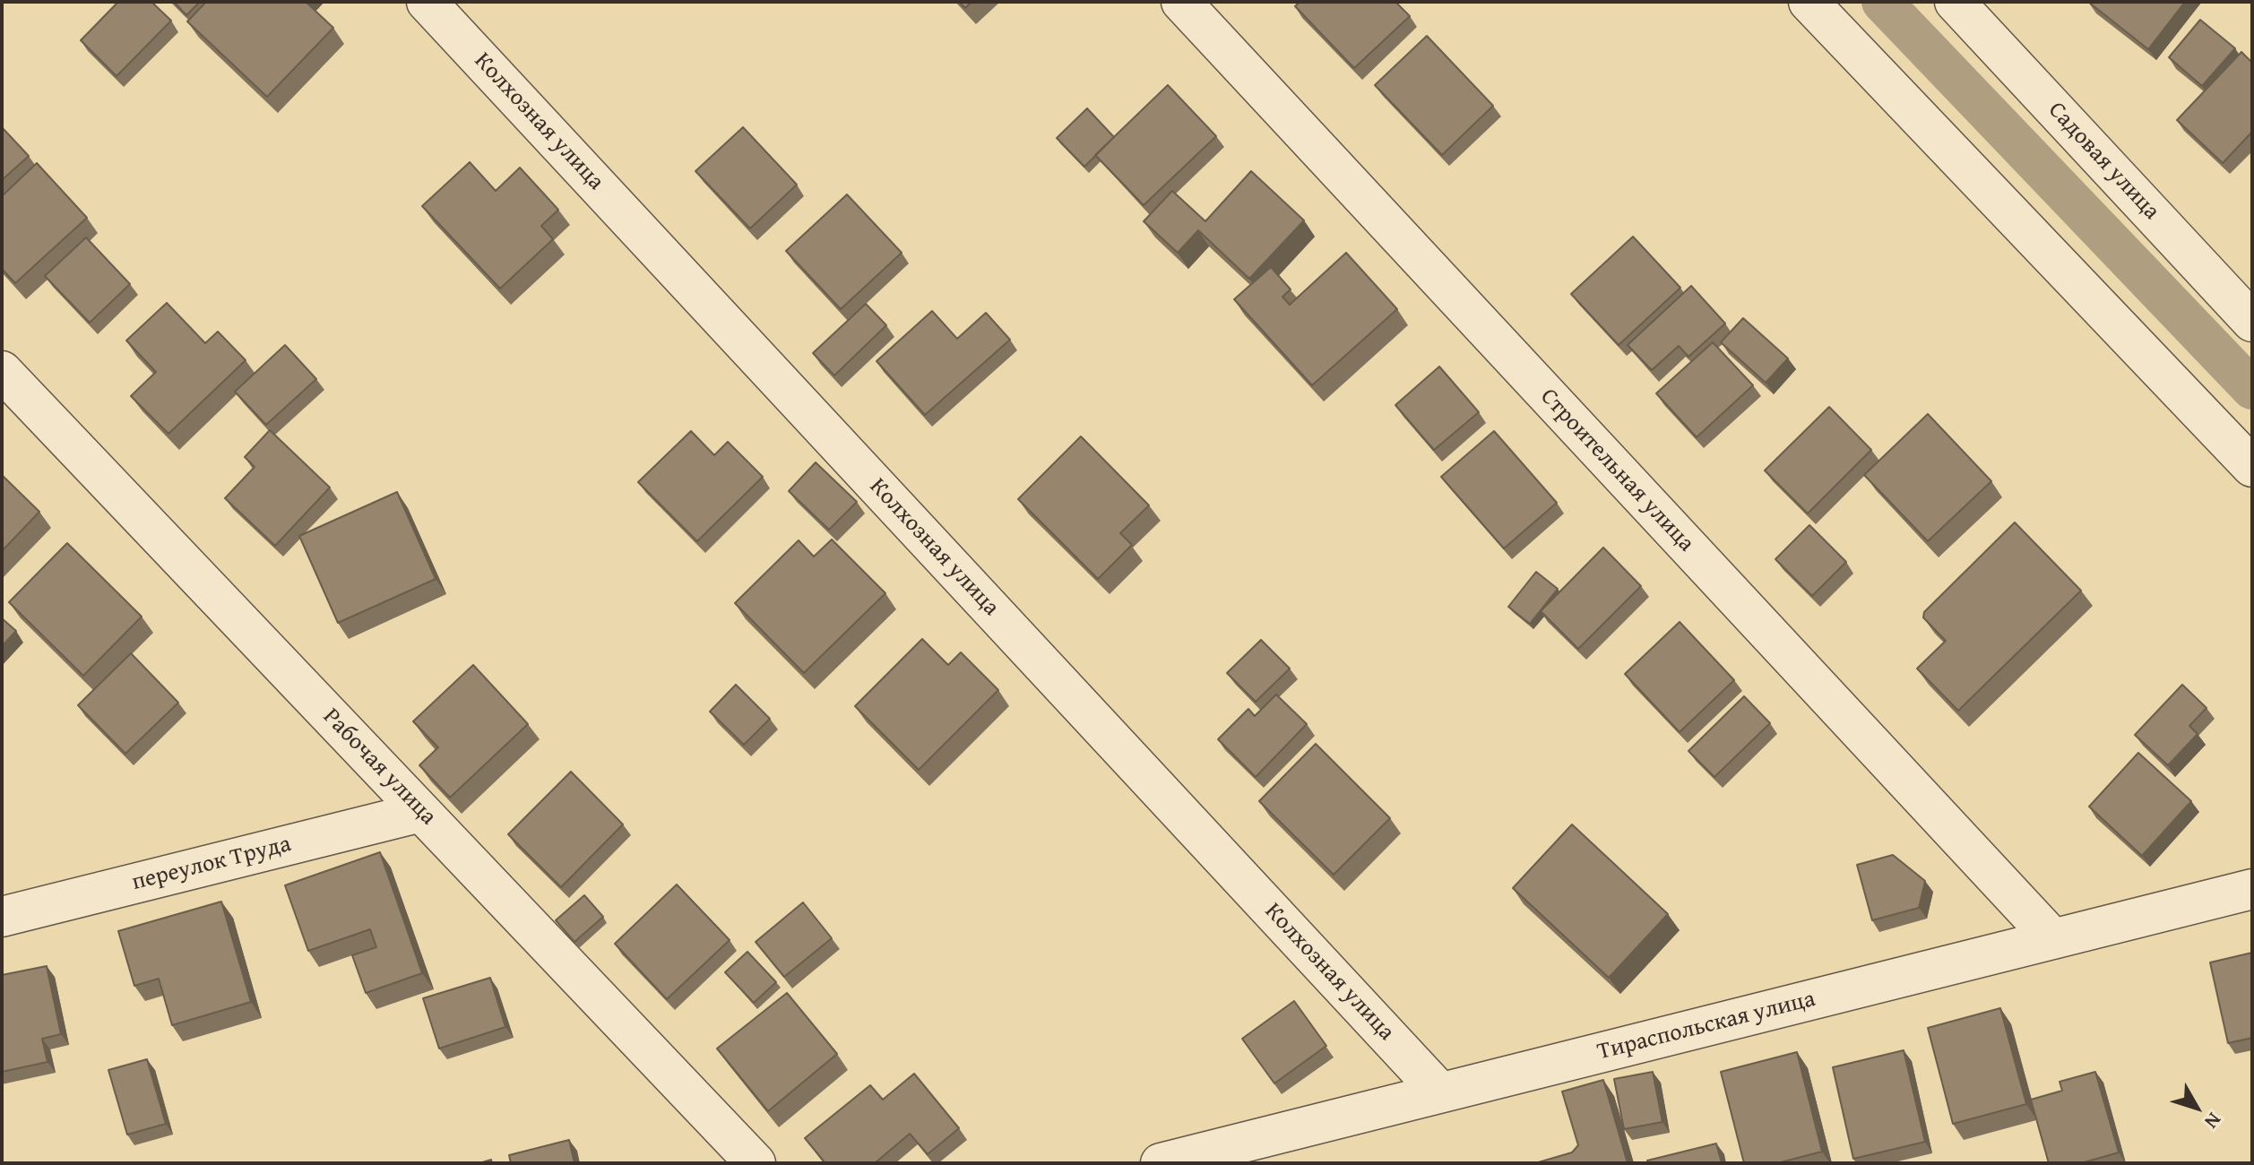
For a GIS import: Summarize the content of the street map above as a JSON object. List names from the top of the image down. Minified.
{"streets":{"street":["Колхозная улица","Садовая улица","Строительная улица","Рабочая улица","переулок Труда","Тираспольская улица"]},"crossings":[["Колхозная улица","Тираспольская улица"],["Строительная улица","Тираспольская улица"],["Рабочая улица","переулок Труда"]],"north":"bottom right"}
